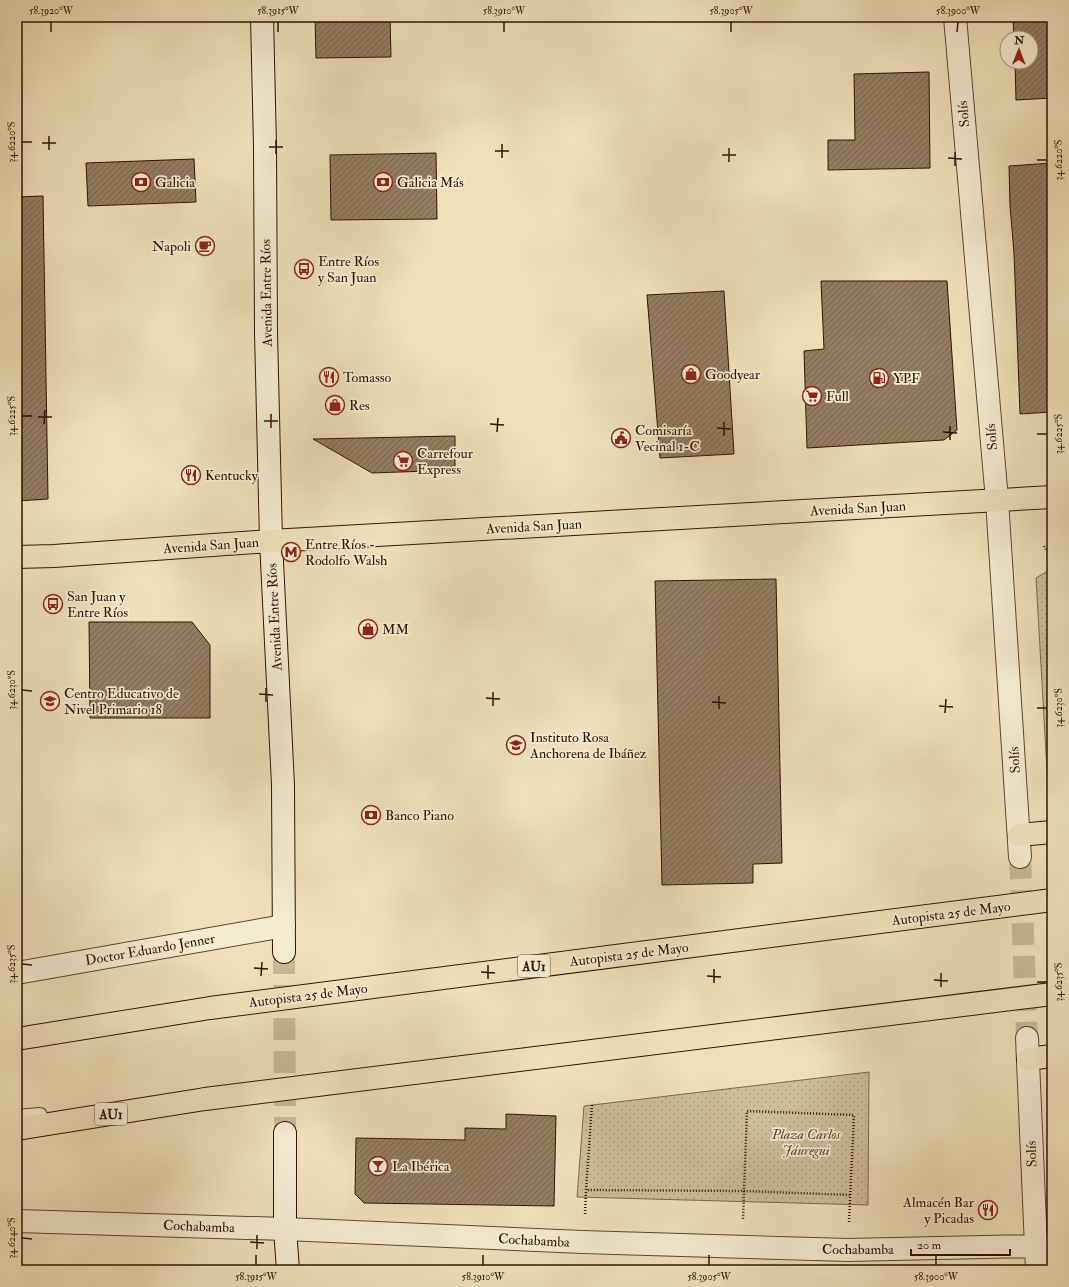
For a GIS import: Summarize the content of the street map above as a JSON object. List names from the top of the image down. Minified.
{"streets":{"main road":["Avenida San Juan","Autopista 25 de Mayo","AU1"],"street":["Solís","Avenida Entre Ríos","Doctor Eduardo Jenner","Cochabamba"]},"crossings":[["Solís","Avenida San Juan"],["Solís","Cochabamba"],["Avenida Entre Ríos","Avenida San Juan"],["Avenida Entre Ríos","Doctor Eduardo Jenner"]],"parks":["Plaza Carlos Jáuregui"],"places":{"bank":["Galicia","Galicia Más","Banco Piano"],"cafe":["Napoli"],"bus stop":["Entre Ríos y San Juan","San Juan y Entre Ríos"],"shop":["Goodyear","Res","MM"],"restaurant":["Tomasso","Kentucky","Almacén Bar y Picadas"],"fuel station":["YPF"],"supermarket":["Full","Carrefour Express"],"public building":["Comisaría Vecinal 1-C"],"metro station":["Entre Ríos - Rodolfo Walsh"],"school or university":["Centro Educativo de Nivel Primario 18","Instituto Rosa Anchorena de Ibáñez"],"bar":["La Ibérica"]},"scale_bar":"20 m","north":"top","coordinates":["58.3920°W","58.3915°W","58.3910°W","58.3905°W","58.3900°W","34.6220°S","34.6225°S","34.6230°S","34.6235°S","34.6240°S"]}
